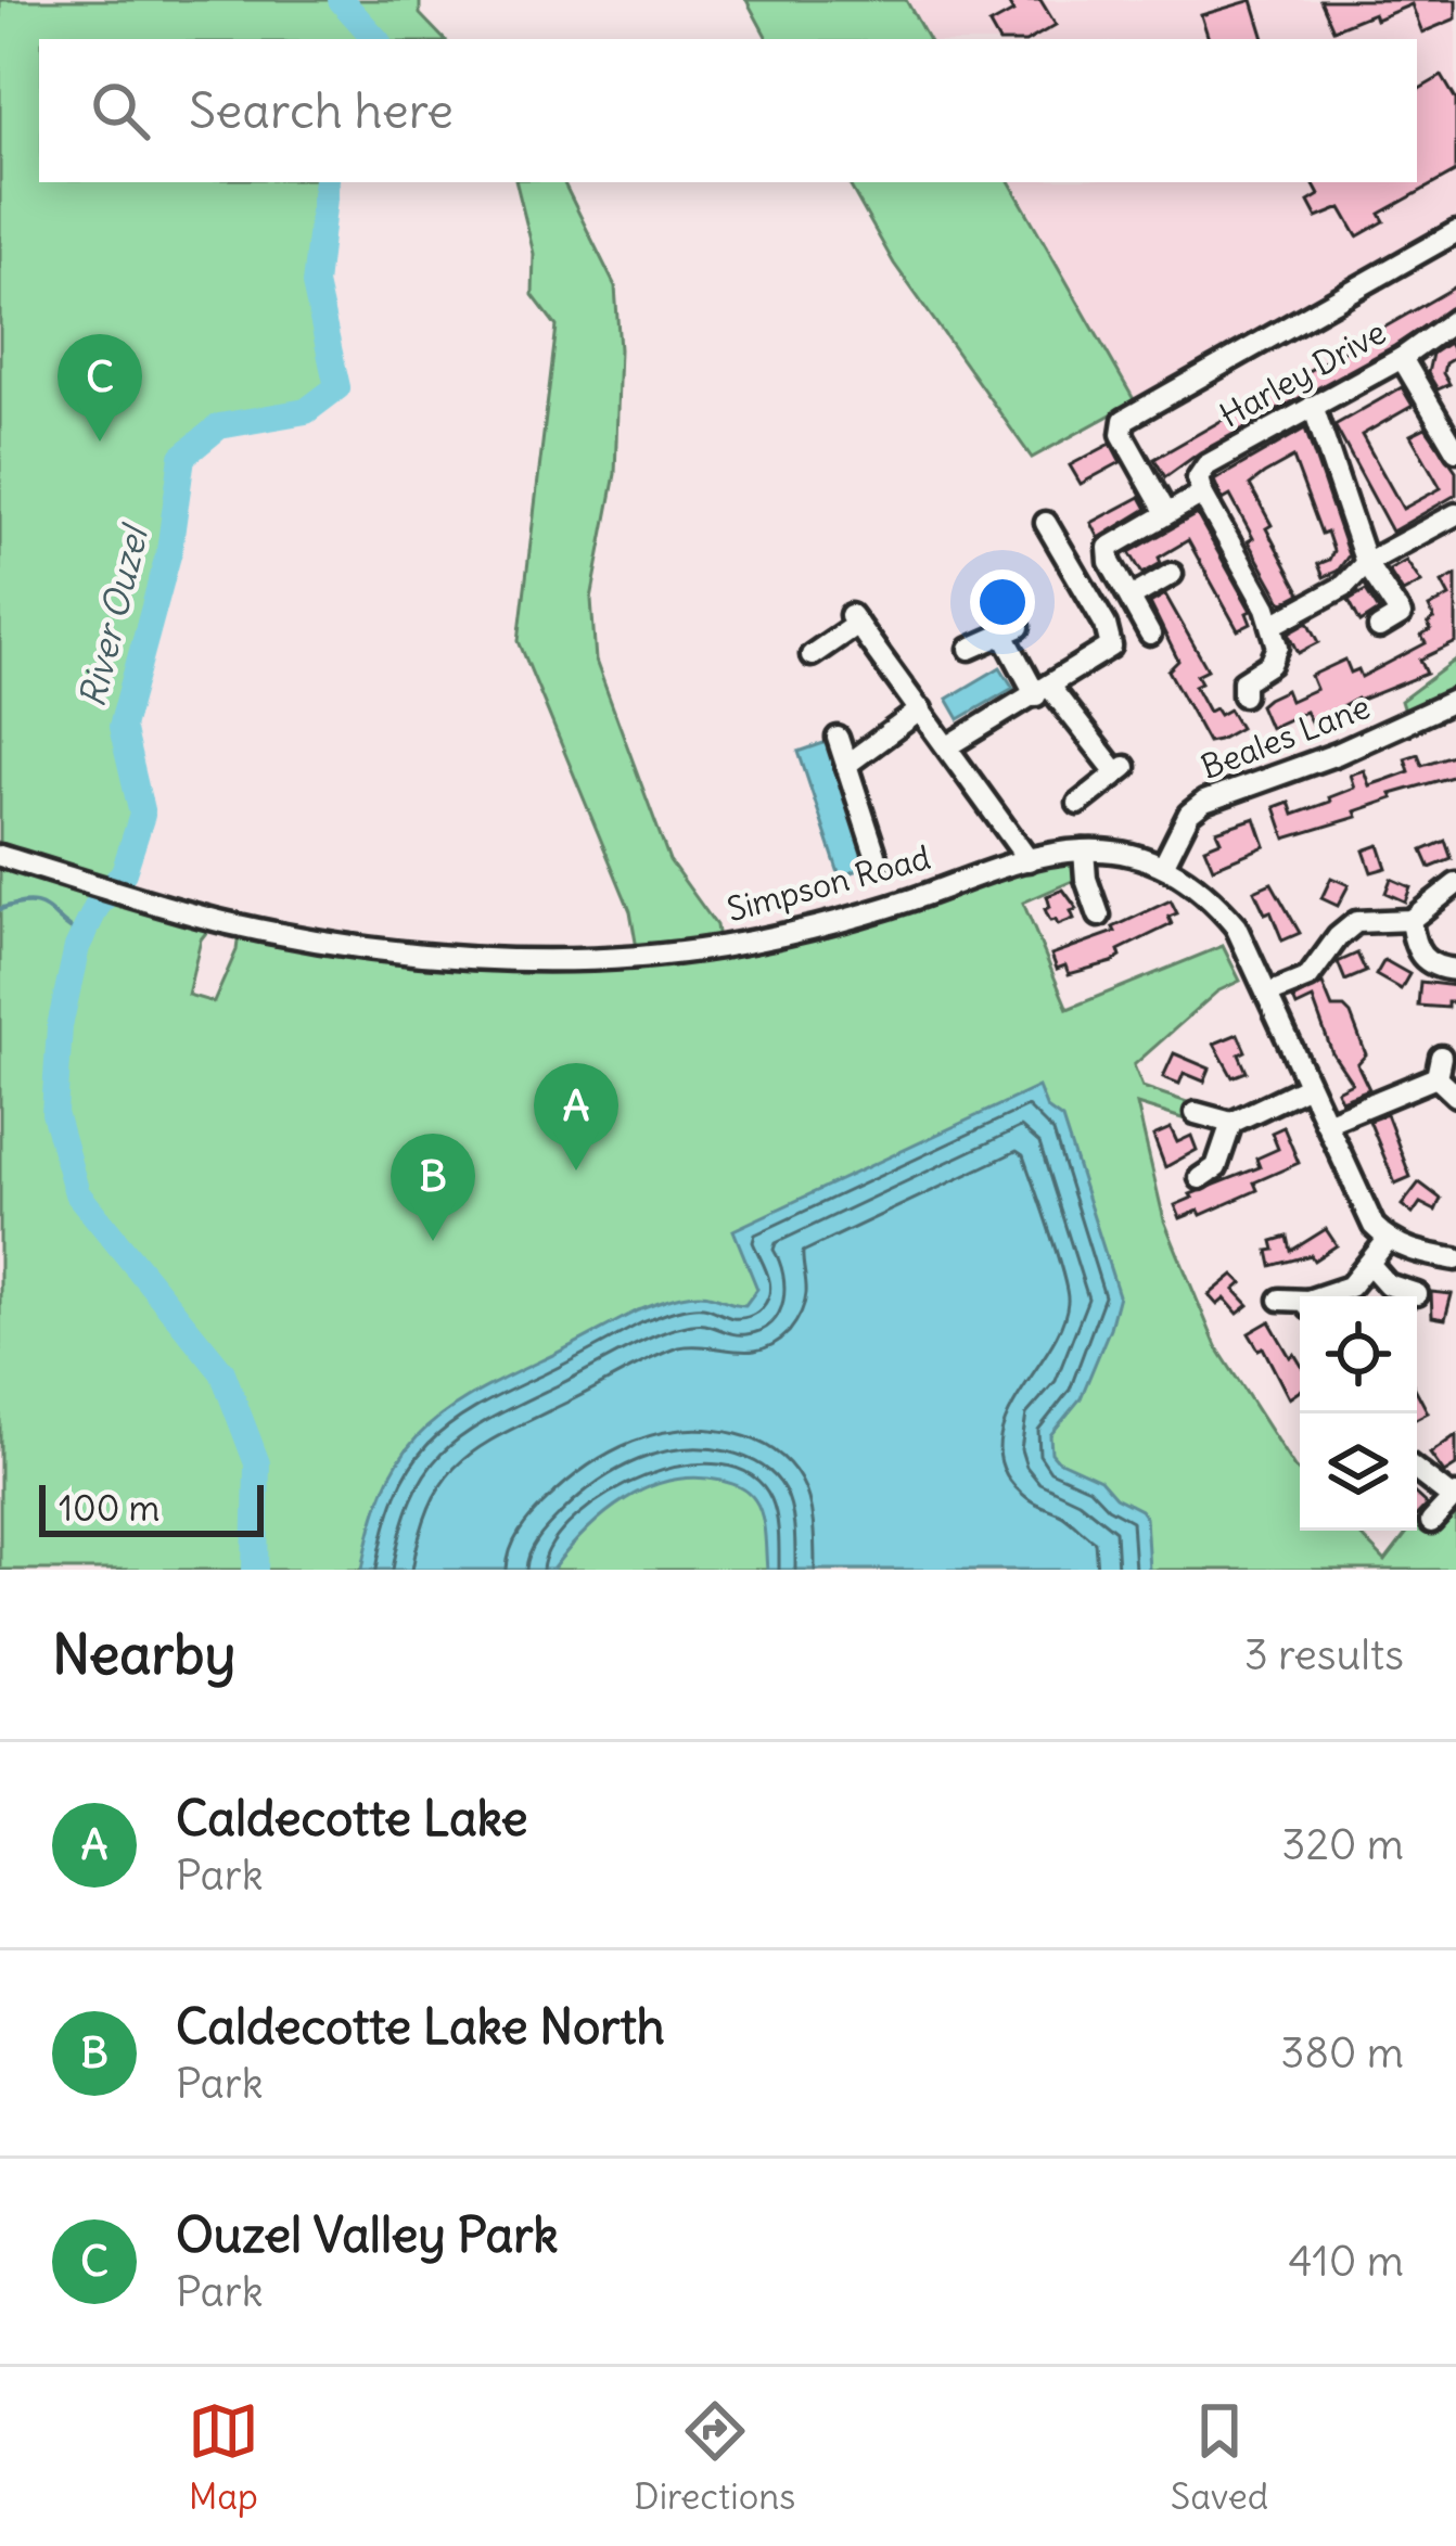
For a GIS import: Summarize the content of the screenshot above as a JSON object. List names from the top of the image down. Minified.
{"streets":{"street":["Harley Drive","Beales Lane","Simpson Road"]},"crossings":[["Beales Lane","Simpson Road"]],"water":["River Ouzel"],"scale_bar":"100 m","page":{"search":"Search here","pins":["C","A","B"],"scale":"100 m","heading":["Nearby","3 results"],"list":[{"mark":"A","name":"Caldecotte Lake","note":"Park","value":"320 m"},{"mark":"B","name":"Caldecotte Lake North","note":"Park","value":"380 m"},{"mark":"C","name":"Ouzel Valley Park","note":"Park","value":"410 m"}],"nav":["Map","Directions","Saved"]}}
